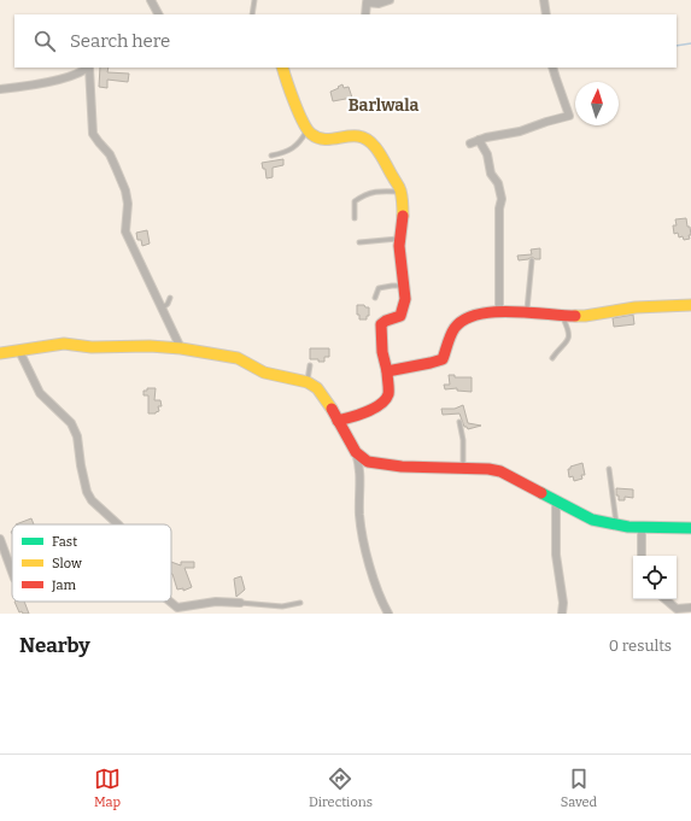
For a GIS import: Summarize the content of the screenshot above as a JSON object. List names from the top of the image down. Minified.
{"districts":["Barlwala"],"legend":["Fast","Slow","Jam"],"north":"top","page":{"search":"Search here","heading":["Nearby","0 results"],"nav":["Map","Directions","Saved"]}}
